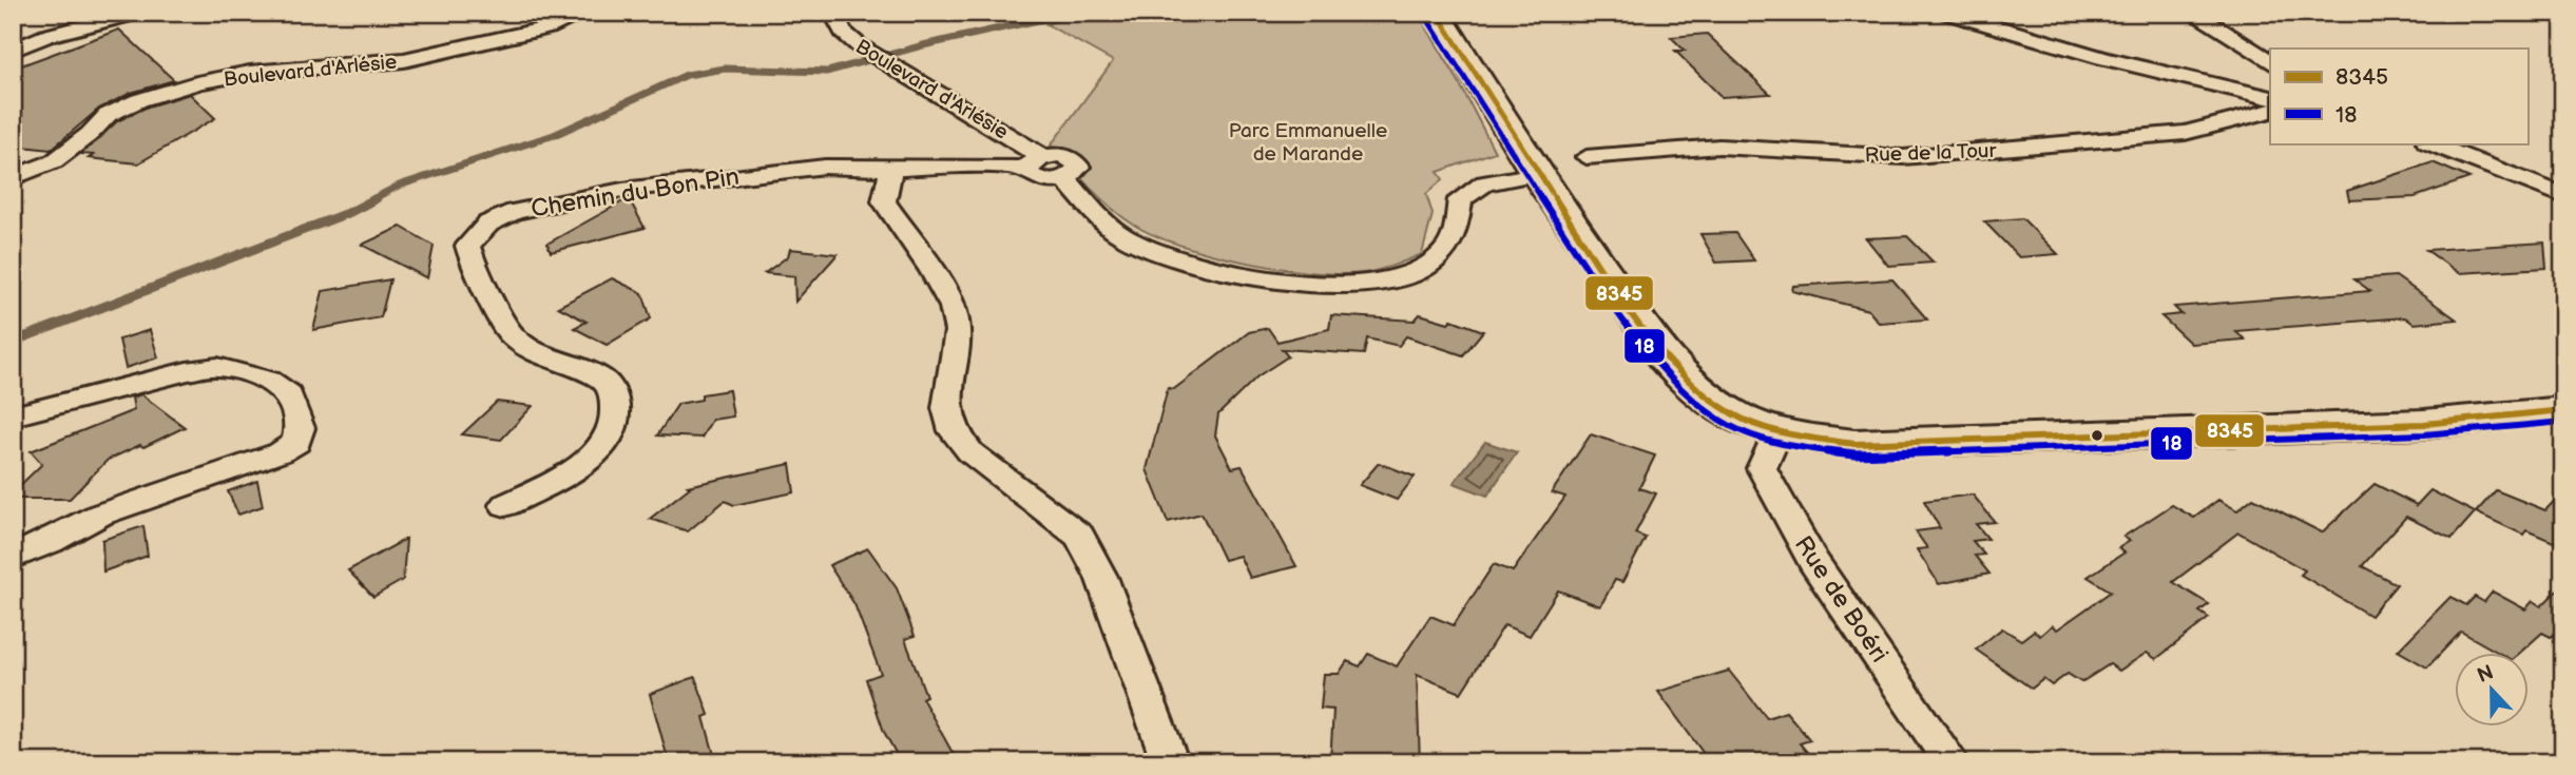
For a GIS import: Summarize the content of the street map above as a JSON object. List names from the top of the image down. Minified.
{"streets":{"street":["Boulevard d'Arlésie","Rue de la Tour","Chemin du Bon Pin","Rue de Boéri"]},"crossings":[["Boulevard d'Arlésie","Chemin du Bon Pin"]],"parks":["Parc Emmanuelle de Marande"],"lines":["transit line 8345","transit line 18"],"legend":["8345","18"],"north":"top"}
